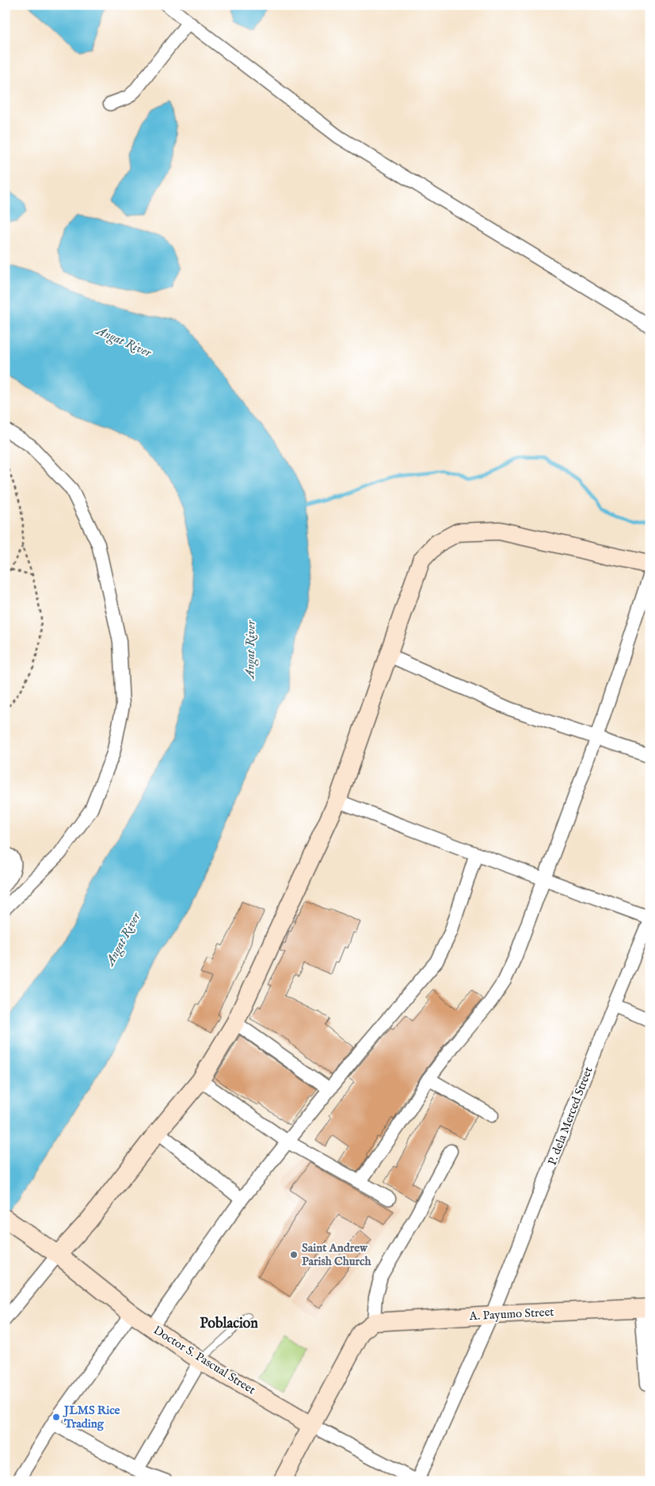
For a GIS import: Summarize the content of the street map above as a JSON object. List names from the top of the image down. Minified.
{"streets":{"street":["P. dela Merced Street","A. Payumo Street","Doctor S. Pascual Street"]},"crossings":[["P. dela Merced Street","A. Payumo Street"],["P. dela Merced Street","Doctor S. Pascual Street"]],"districts":["Poblacion"],"water":["Angat River"],"places":["Saint Andrew Parish Church","JLMS Rice Trading"]}
